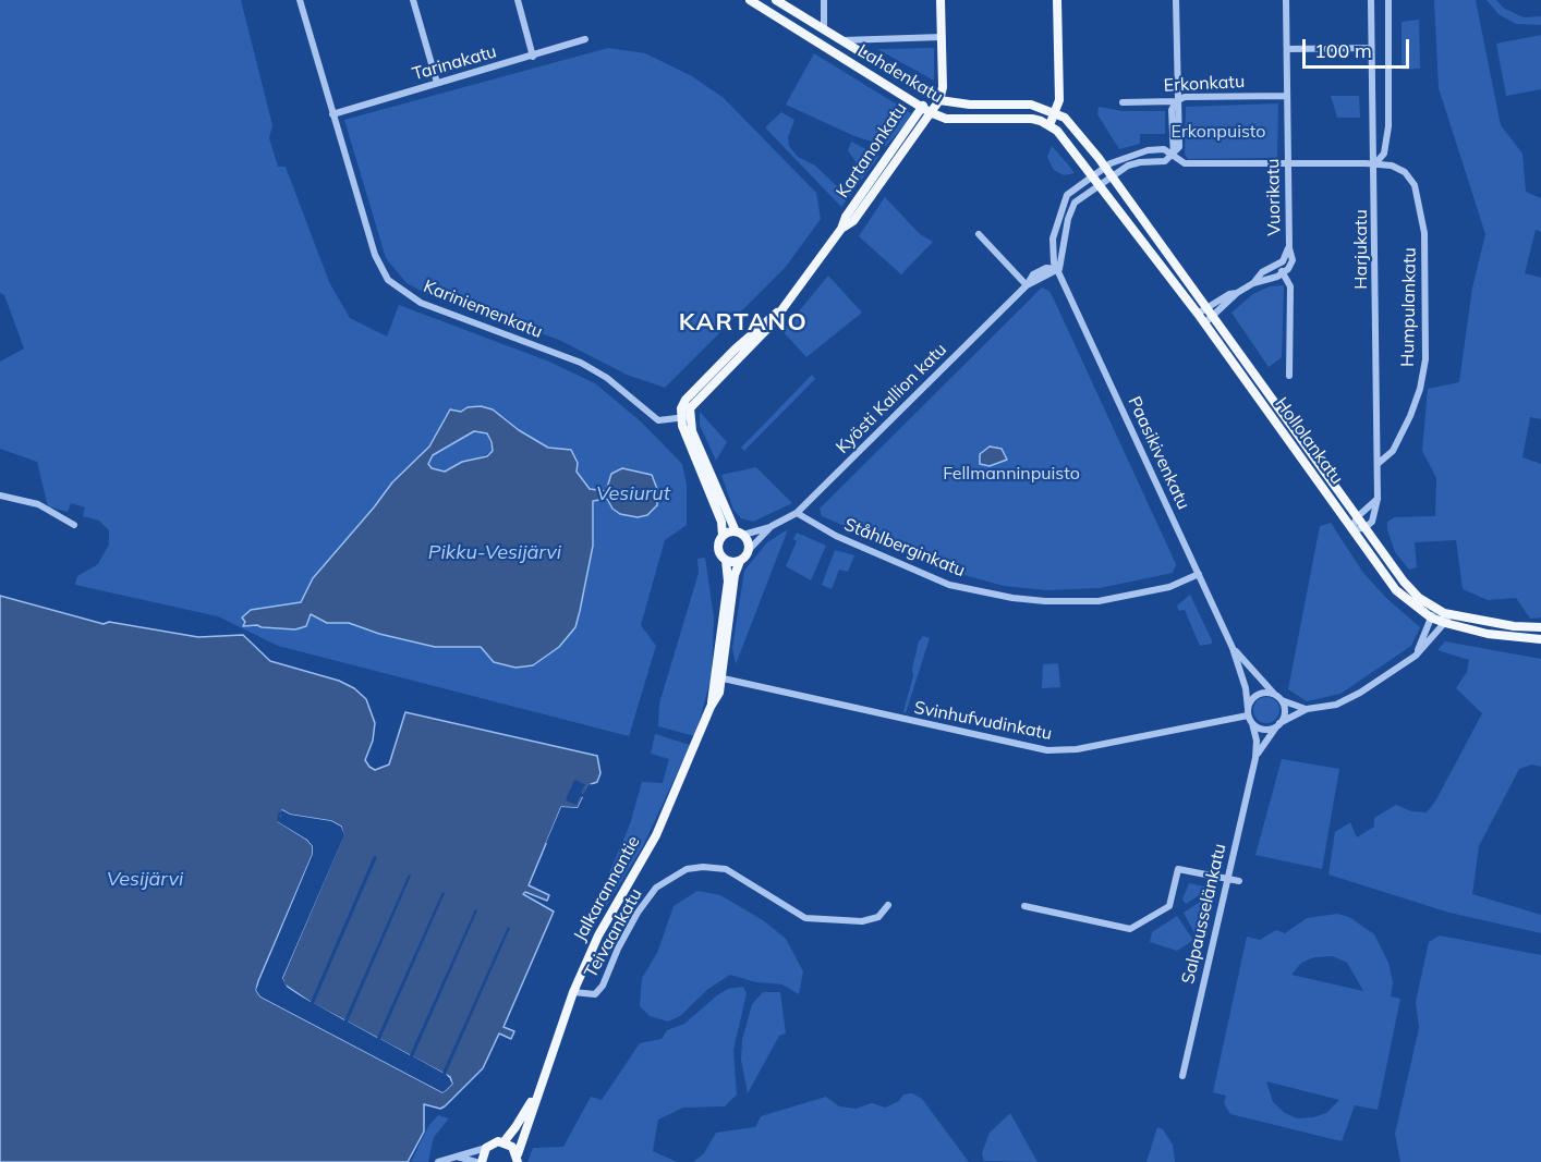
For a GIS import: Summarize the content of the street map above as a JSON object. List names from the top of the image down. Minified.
{"streets":{"main road":["Lahdenkatu","Kartanonkatu","Hollolankatu","Jalkarannantie"],"street":["Tarinakatu","Erkonkatu","Vuorikatu","Harjukatu","Humpulankatu","Kariniemenkatu","Kyösti Kallion katu","Paasikivenkatu","Ståhlberginkatu","Svinhufvudinkatu","Salpausselänkatu","Teivaankatu"]},"crossings":[["Tarinakatu","Kariniemenkatu"],["Lahdenkatu","Kartanonkatu"],["Erkonkatu","Vuorikatu"],["Kartanonkatu","Kariniemenkatu"],["Vuorikatu","Humpulankatu"],["Harjukatu","Humpulankatu"],["Harjukatu","Hollolankatu"],["Humpulankatu","Paasikivenkatu"],["Kyösti Kallion katu","Paasikivenkatu"],["Kyösti Kallion katu","Ståhlberginkatu"],["Kyösti Kallion katu","Jalkarannantie"],["Hollolankatu","Paasikivenkatu"],["Paasikivenkatu","Ståhlberginkatu"],["Paasikivenkatu","Svinhufvudinkatu"],["Paasikivenkatu","Salpausselänkatu"],["Svinhufvudinkatu","Jalkarannantie"],["Svinhufvudinkatu","Salpausselänkatu"],["Jalkarannantie","Teivaankatu"]],"districts":["KARTANO"],"water":["Vesiurut","Pikku-Vesijärvi","Vesijärvi"],"parks":["Erkonpuisto","Fellmanninpuisto"],"scale_bar":"100 m"}
